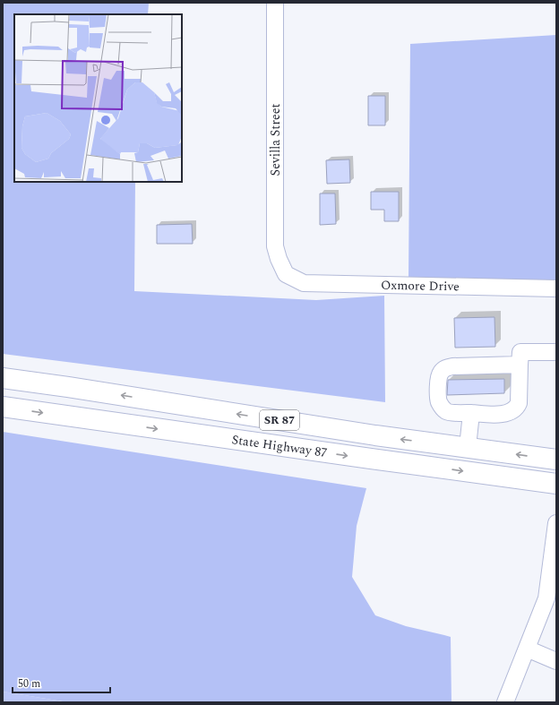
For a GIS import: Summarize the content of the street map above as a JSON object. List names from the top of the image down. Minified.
{"streets":{"highway":["SR 87","State Highway 87"],"street":["Sevilla Street","Oxmore Drive"]},"crossings":[["Sevilla Street","Oxmore Drive"]],"scale_bar":"50 m"}
